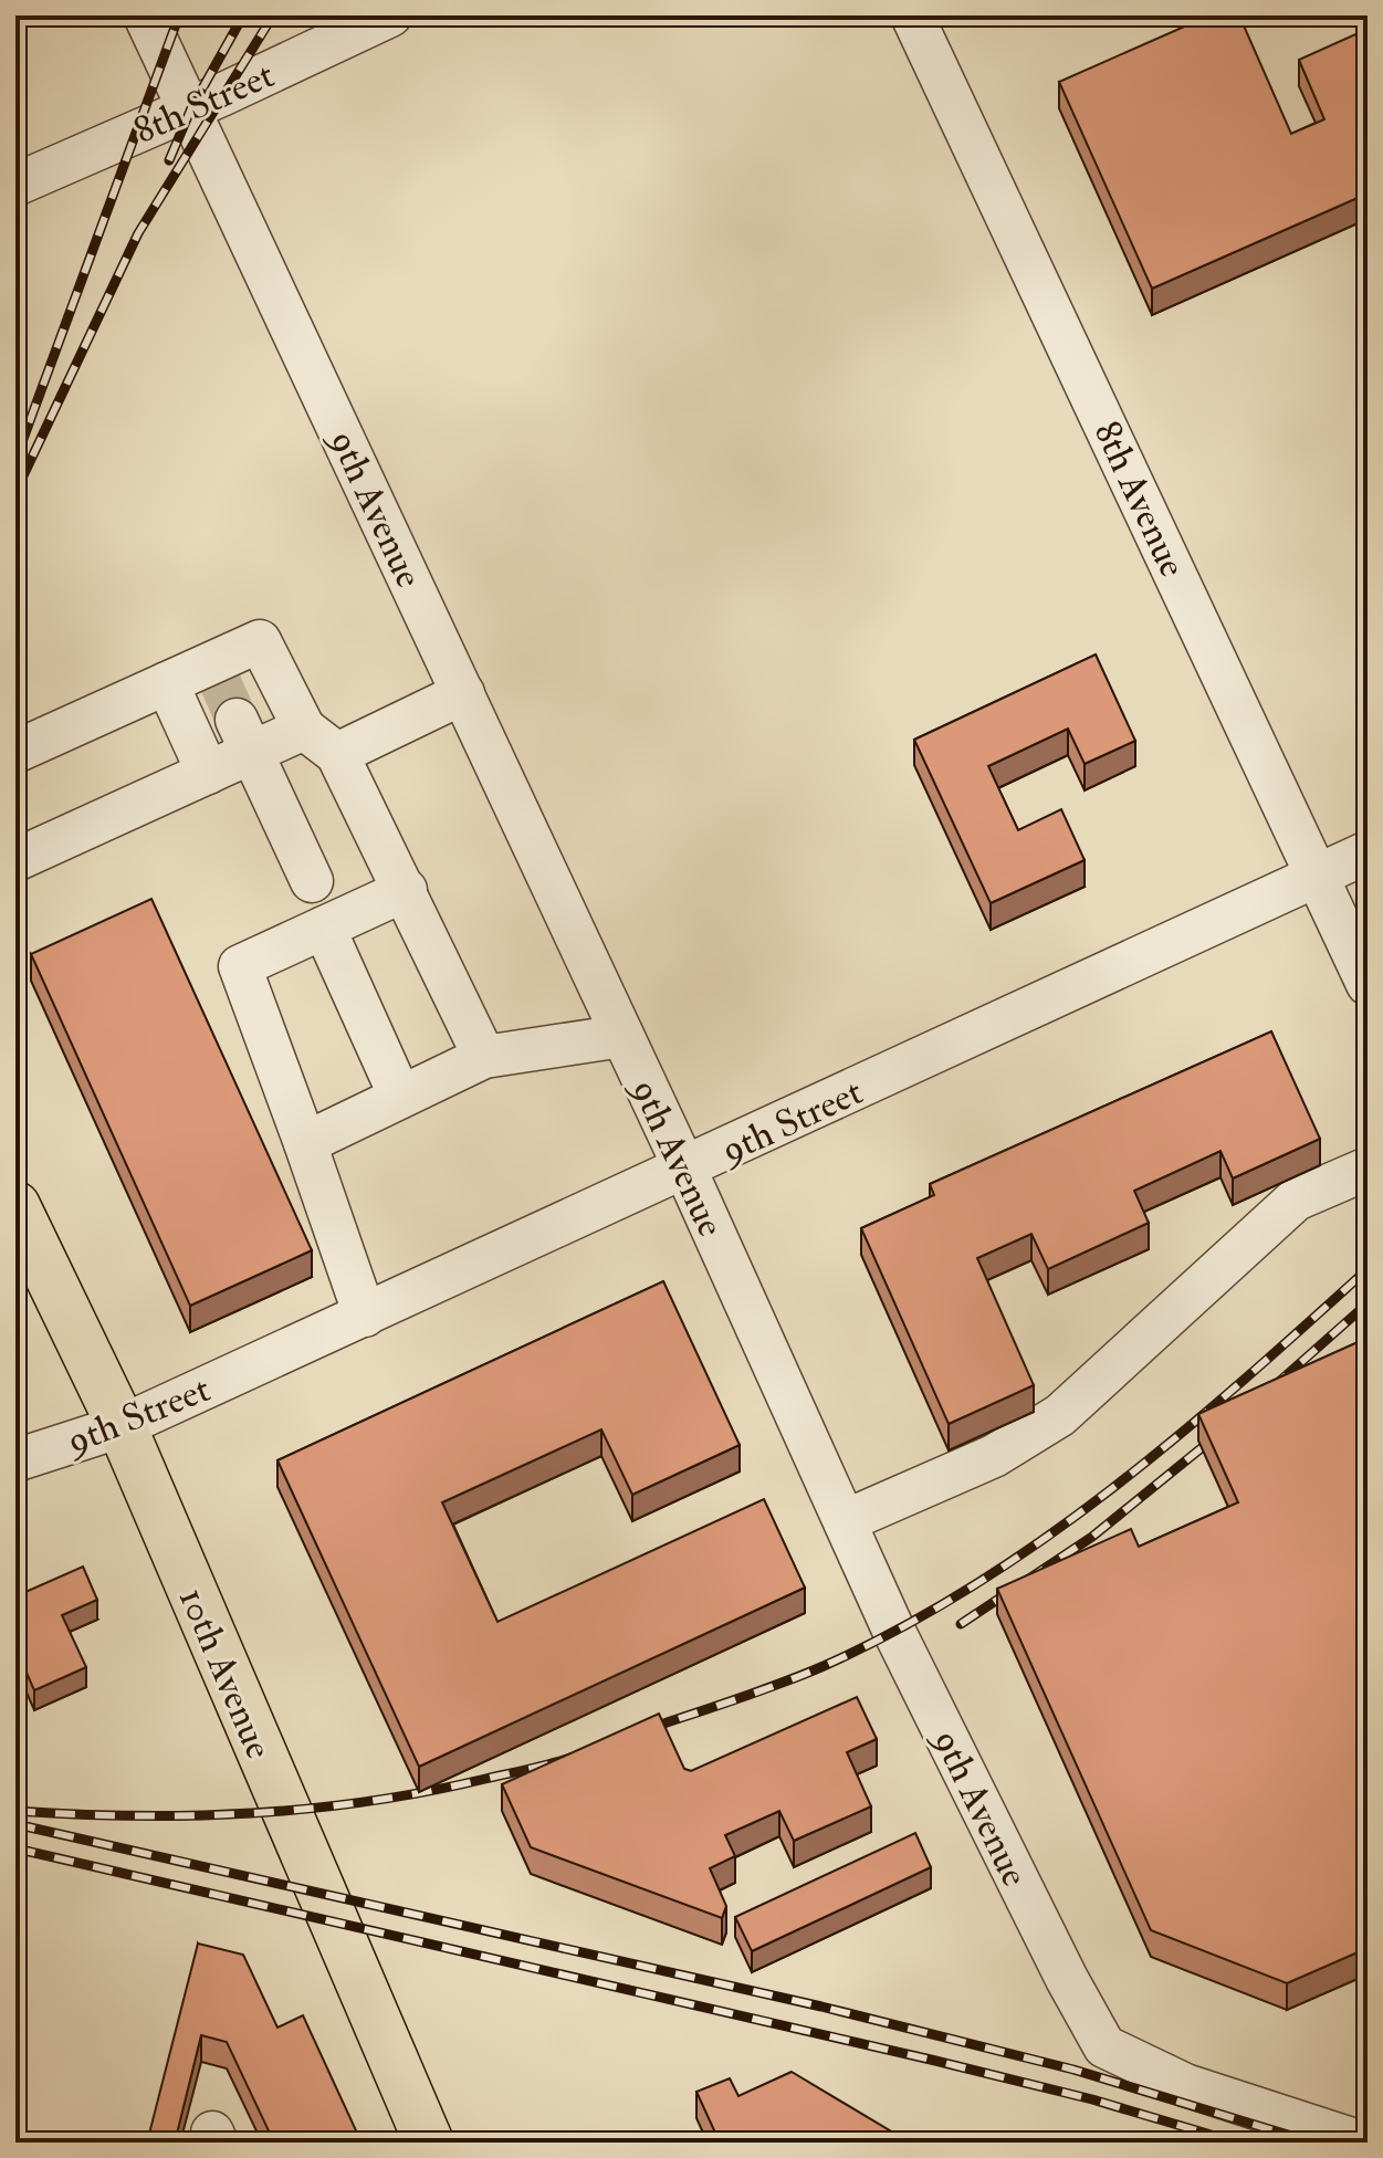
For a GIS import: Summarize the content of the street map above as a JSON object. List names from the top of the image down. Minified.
{"streets":{"main road":["10th Avenue"],"street":["8th Street","8th Avenue","9th Avenue","9th Street"]},"crossings":[["8th Street","9th Avenue"],["8th Avenue","9th Street"],["9th Avenue","9th Street"],["9th Street","10th Avenue"]]}
